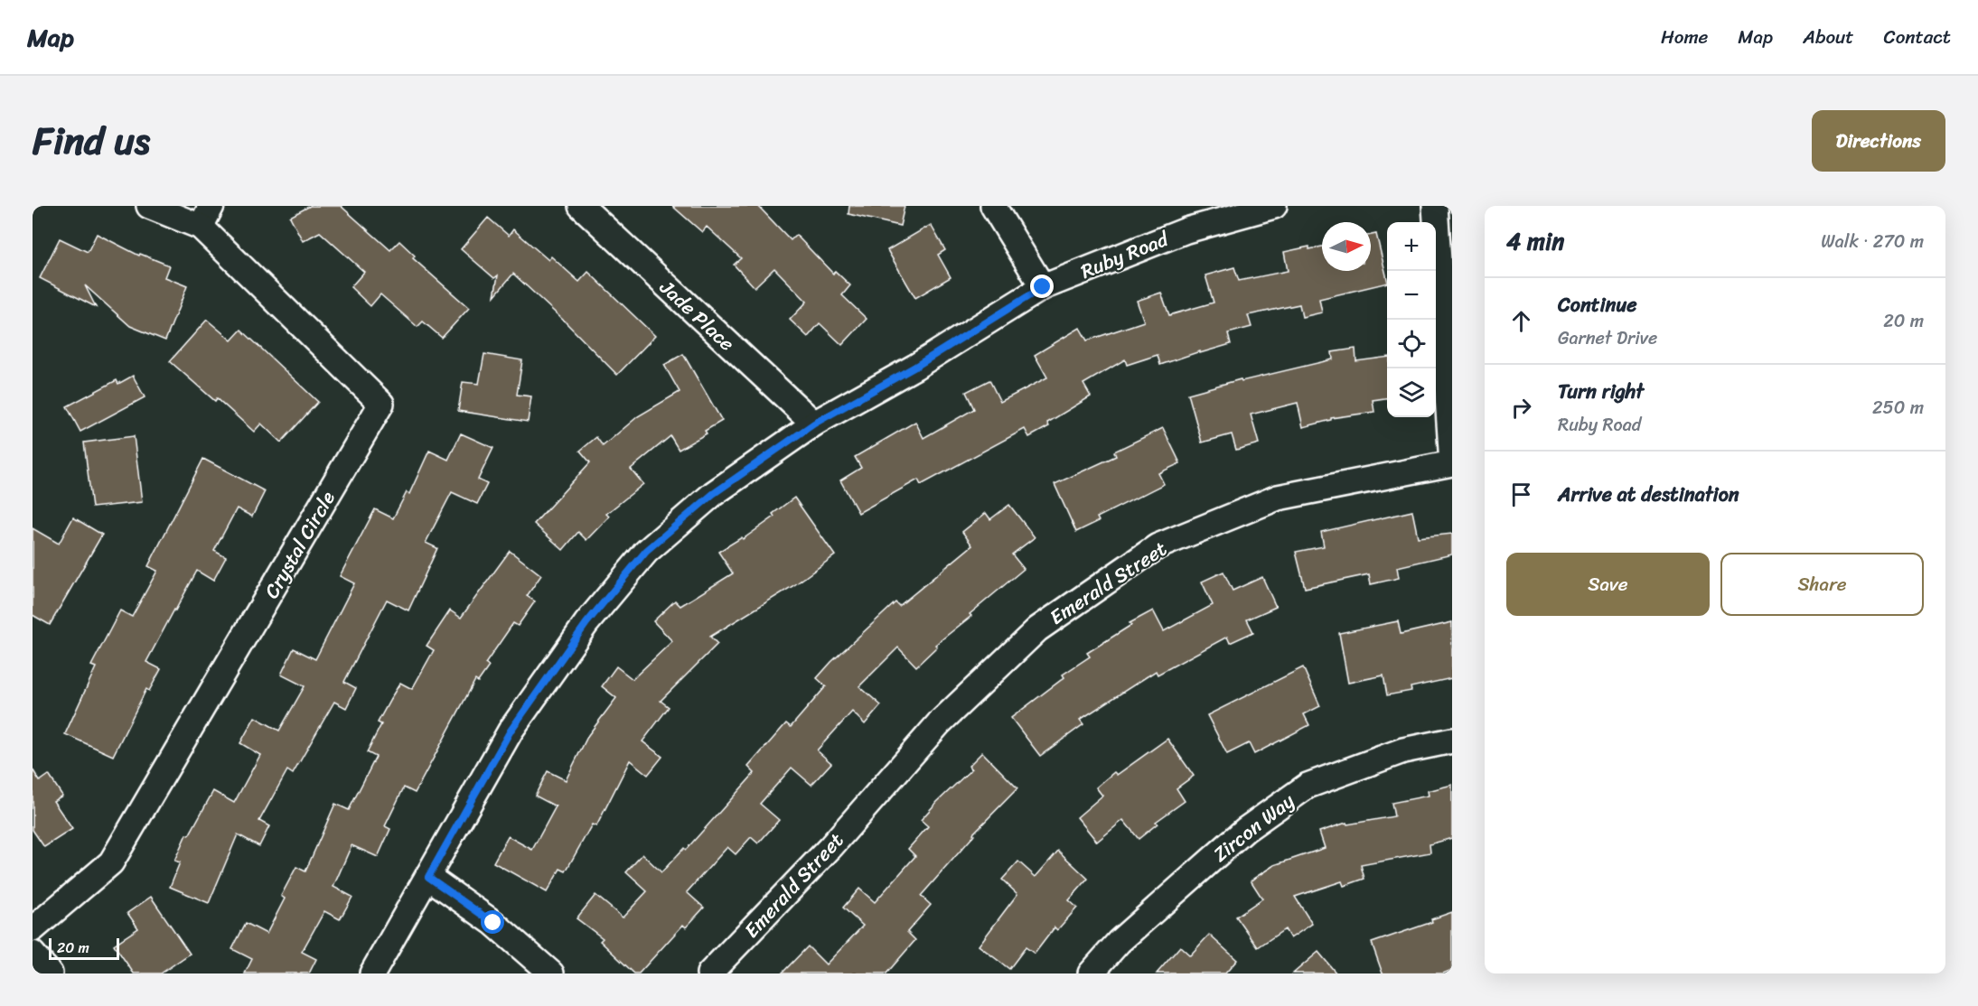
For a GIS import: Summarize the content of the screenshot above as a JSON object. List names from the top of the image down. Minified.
{"streets":{"street":["Ruby Road","Jade Place","Crystal Circle","Emerald Street","Zircon Way"]},"crossings":[["Ruby Road","Jade Place"]],"scale_bar":"20 m","north":"right","page":{"header":"Map","nav":["Home","Map","About","Contact"],"title":"Find us","buttons":["Directions",["Save","Share"]],"heading":["4 min","Walk · 270 m"],"map_buttons":["+","−"],"list":[["Continue","Garnet Drive","20 m"],["Turn right","Ruby Road","250 m"],"Arrive at destination"],"scale":"20 m"}}
